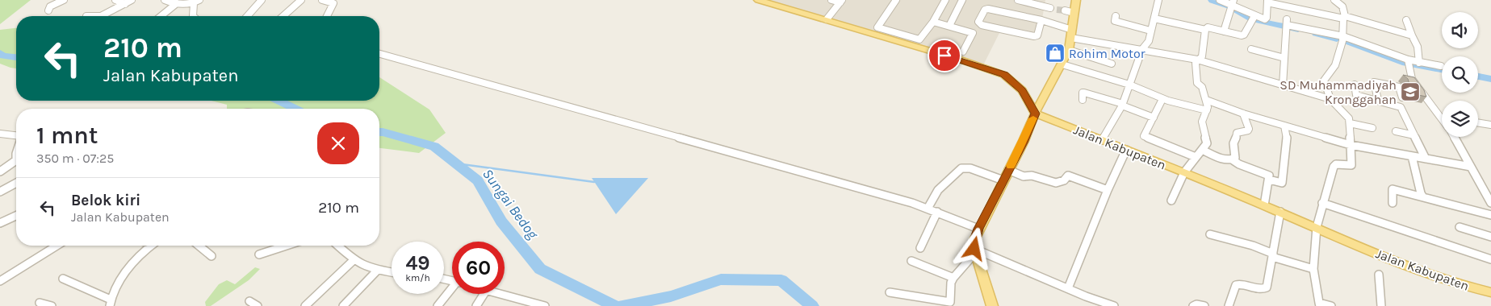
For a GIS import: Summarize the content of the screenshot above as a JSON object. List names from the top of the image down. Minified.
{"streets":{"main road":["Jalan Kabupaten"]},"water":["Sungai Bedog"],"places":{"shop":["Rohim Motor"],"school or university":["SD Muhammadiyah Kronggahan"]},"page":{"turn":["210 m","Jalan Kabupaten"],"heading":["1 mnt","350 m · 07:25"],"list":[{"name":"Belok kiri","note":"Jalan Kabupaten","value":"210 m"}],"speed":"49 km/h","limit":"60"}}
